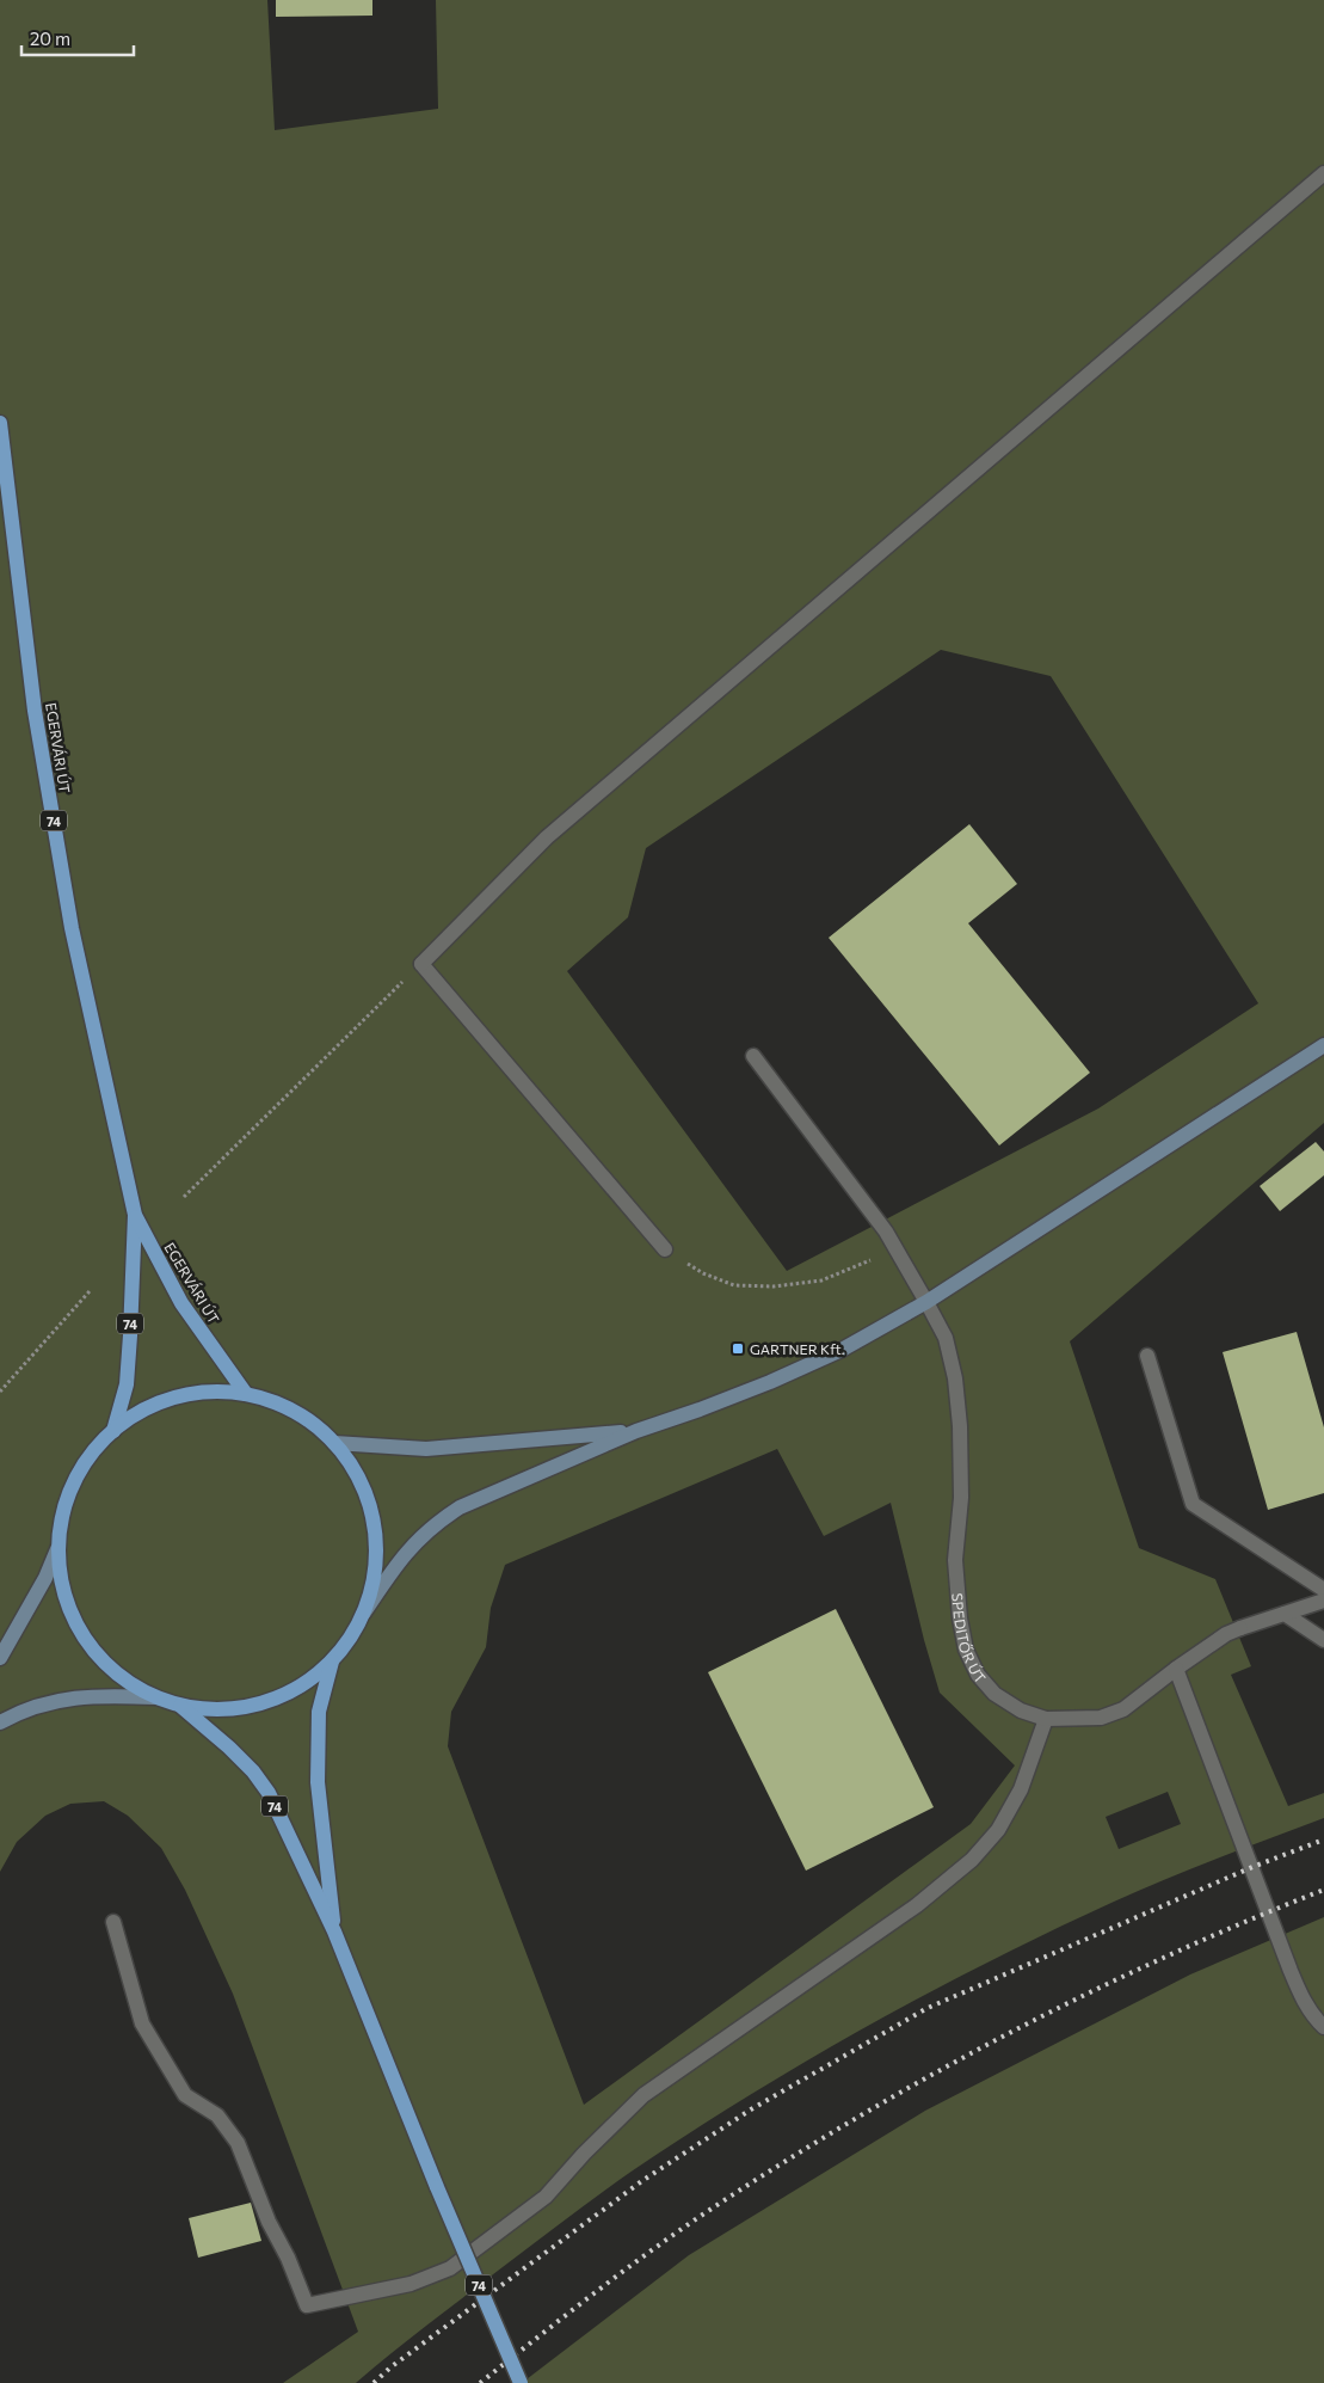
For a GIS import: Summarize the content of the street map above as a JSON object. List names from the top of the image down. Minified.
{"streets":{"main road":["EGERVÁRI ÚT","74"],"street":["SPEDITŐR ÚT"]},"crossings":[["EGERVÁRI ÚT","74"]],"places":{"transit":["GARTNER Kft."]},"scale_bar":"20 m"}
